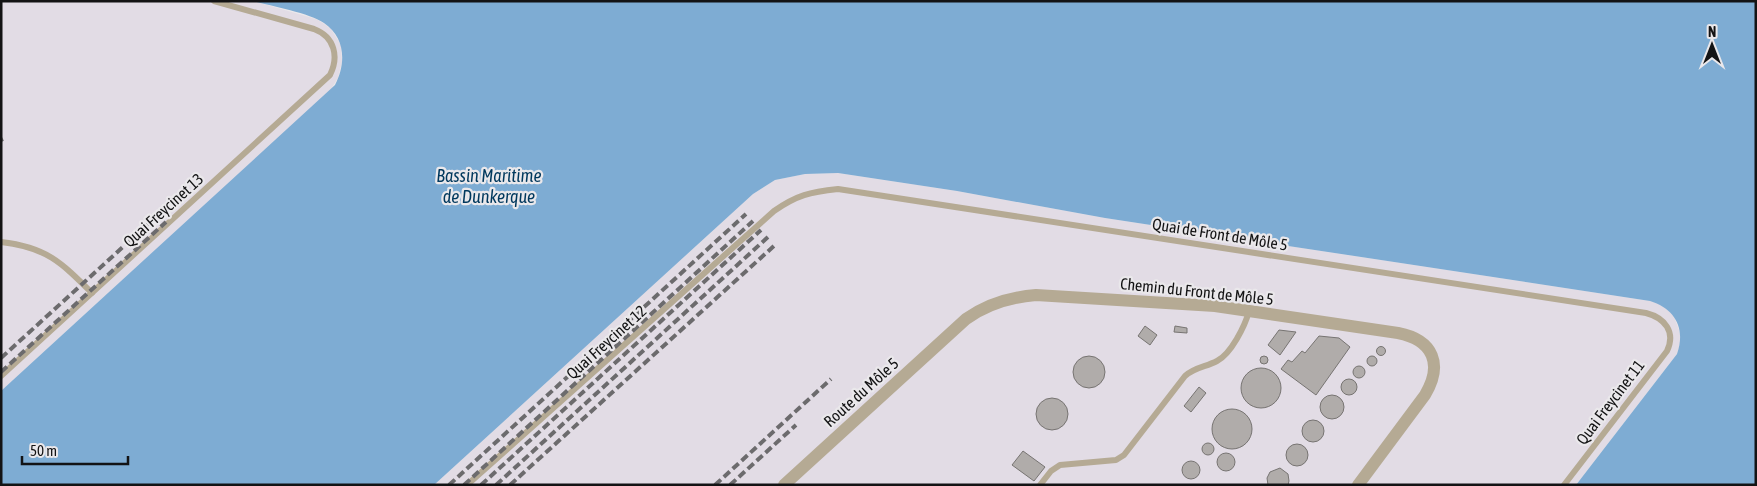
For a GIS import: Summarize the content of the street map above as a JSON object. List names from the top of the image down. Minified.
{"streets":{"street":["Chemin du Front de Môle 5","Route du Môle 5"],"lane":["Quai Freycinet 13","Quai de Front de Môle 5","Quai Freycinet 12","Quai Freycinet 11"]},"crossings":[["Quai de Front de Môle 5","Quai Freycinet 12"],["Quai de Front de Môle 5","Quai Freycinet 11"],["Chemin du Front de Môle 5","Route du Môle 5"]],"water":["Bassin Maritime de Dunkerque"],"scale_bar":"50 m","north":"top"}
